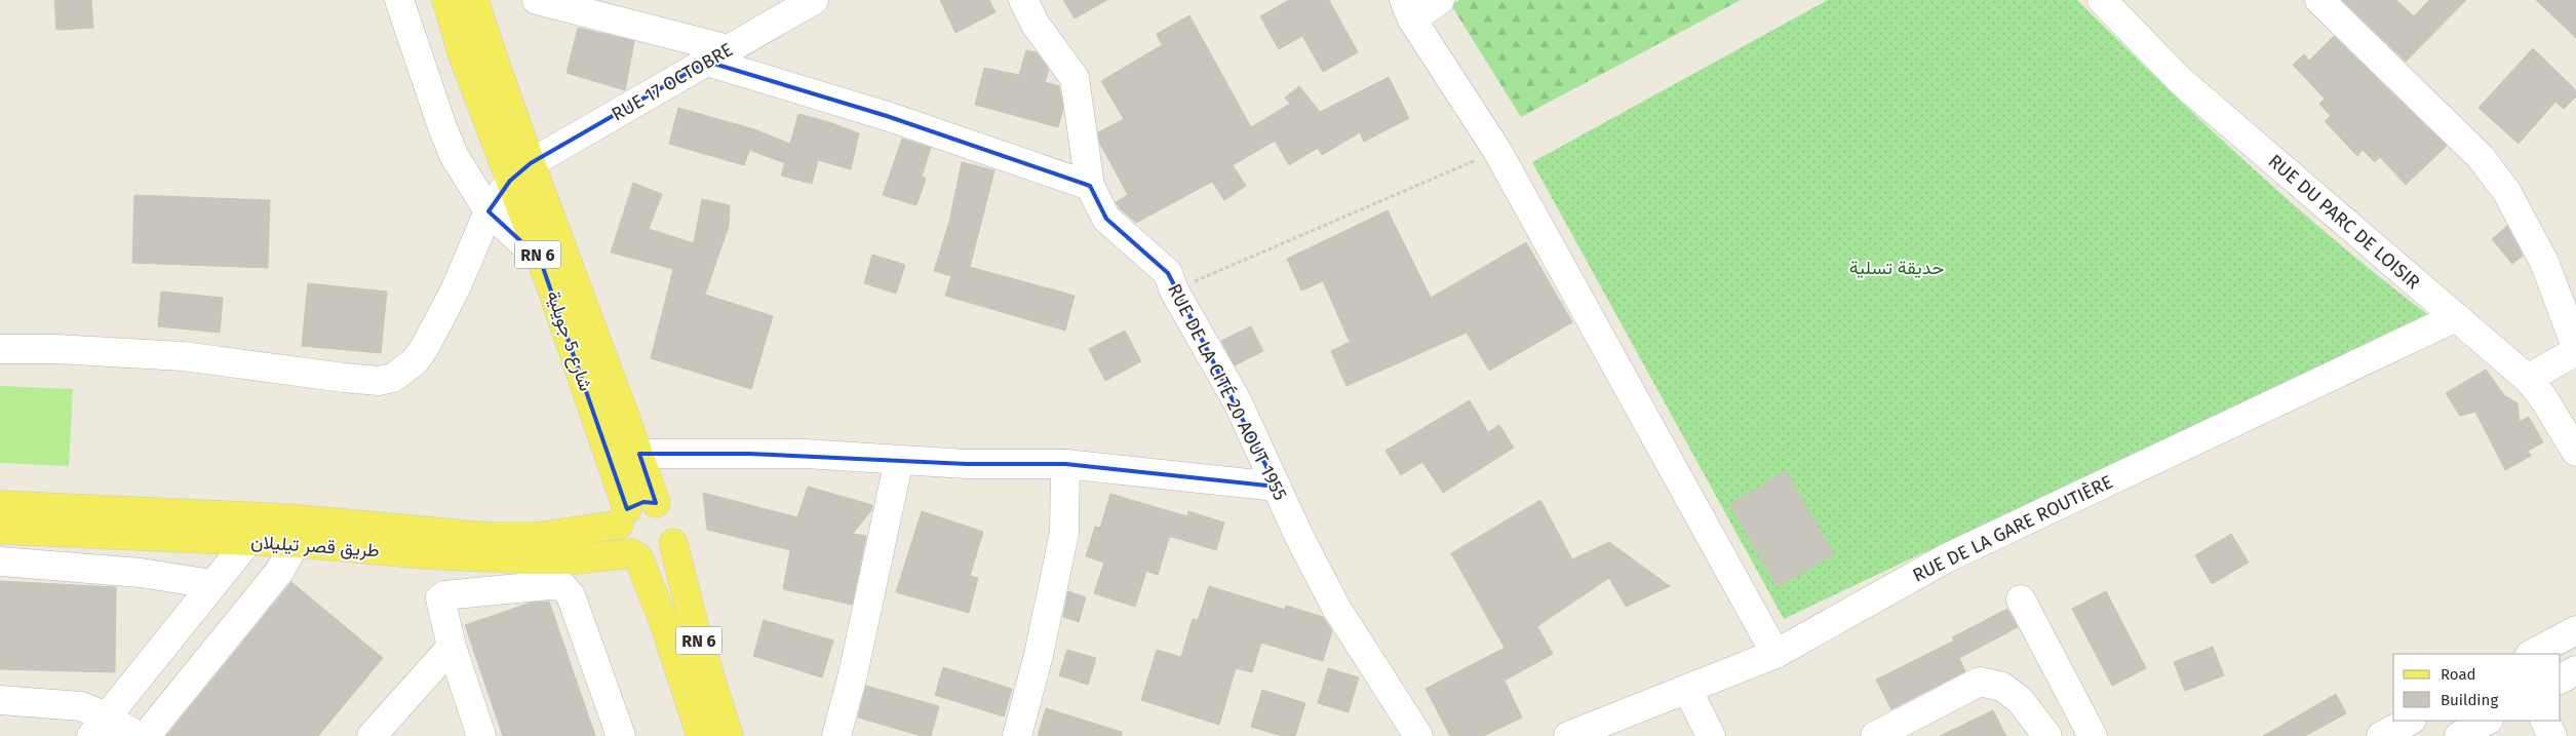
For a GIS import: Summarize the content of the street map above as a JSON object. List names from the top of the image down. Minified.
{"streets":{"main road":["RN 6","شارع 5 جويلية","طريق قصر تيليلان"],"street":["RUE 17 OCTOBRE","RUE DU PARC DE LOISIR","RUE DE LA CITÉ 20 AOUT 1955","RUE DE LA GARE ROUTIÈRE"]},"crossings":[["RUE 17 OCTOBRE","شارع 5 جويلية"],["RUE DU PARC DE LOISIR","RUE DE LA GARE ROUTIÈRE"],["RN 6","شارع 5 جويلية"],["RN 6","طريق قصر تيليلان"],["شارع 5 جويلية","طريق قصر تيليلان"]],"parks":["حديقة تسلية"],"legend":["Road","Building"]}
